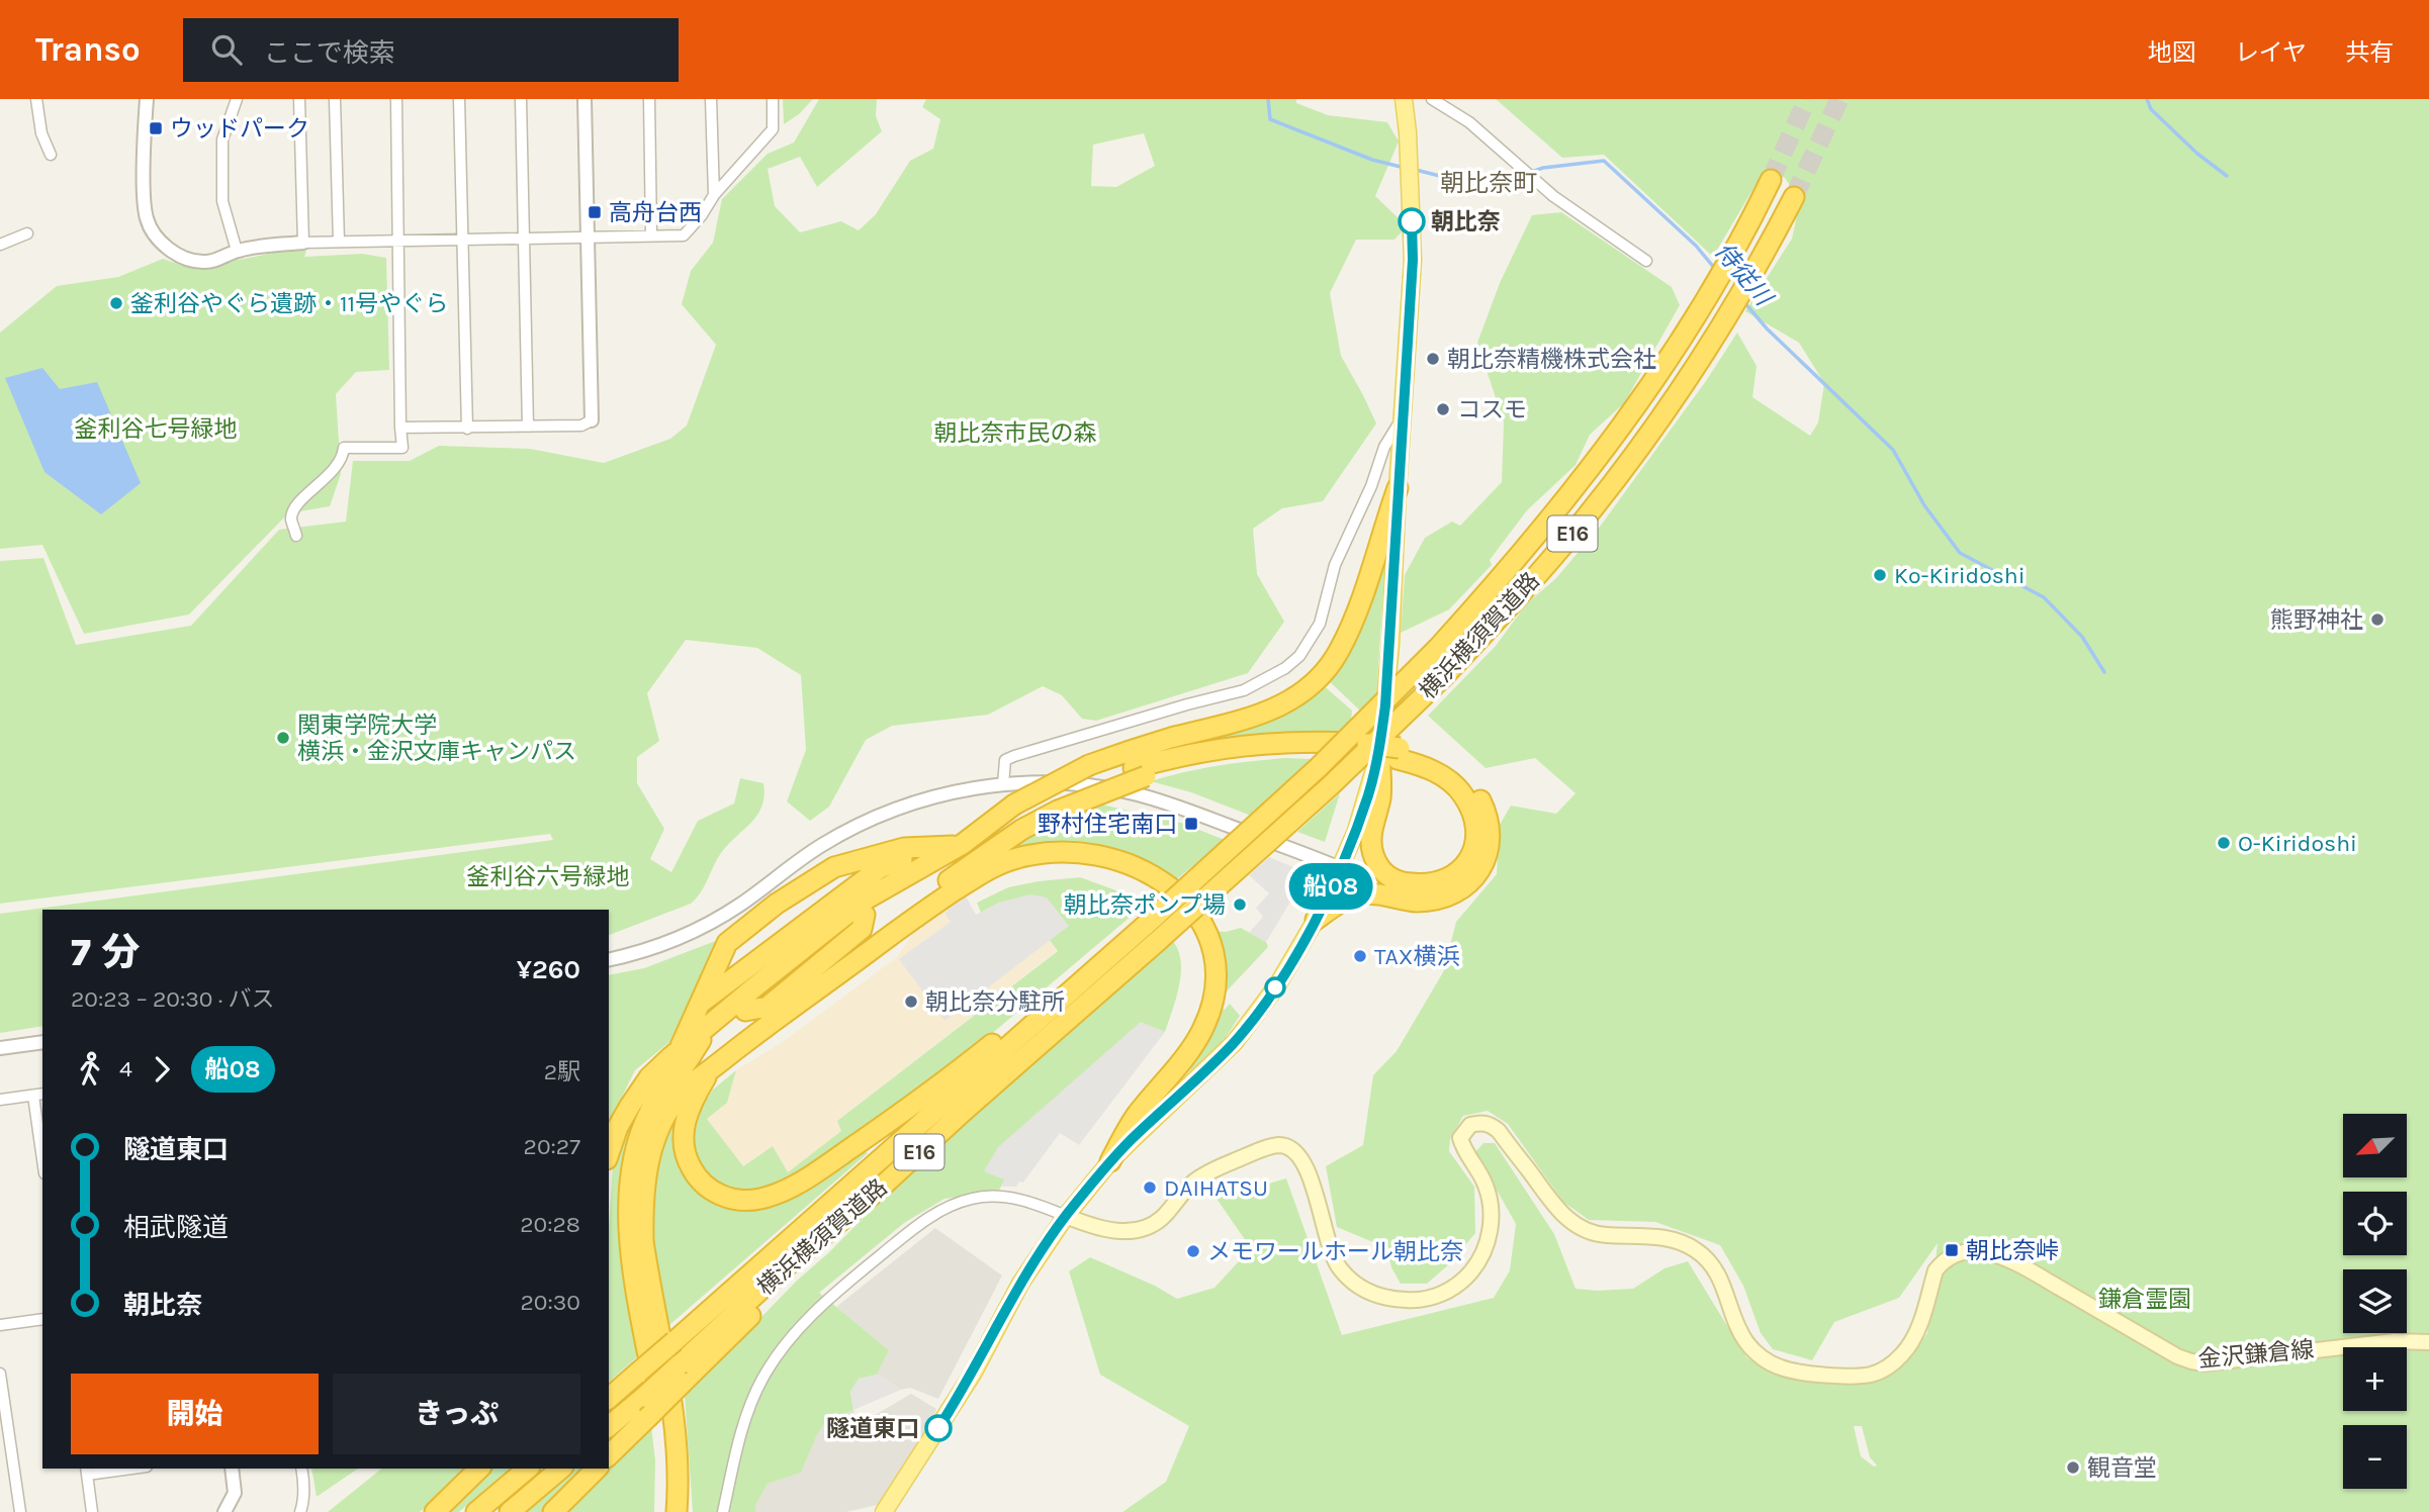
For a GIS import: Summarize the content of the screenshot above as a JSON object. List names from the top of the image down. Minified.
{"streets":{"highway":["E16","横浜横須賀道路"],"main road":["金沢鎌倉線"]},"districts":["朝比奈町"],"water":["侍従川"],"parks":["釜利谷七号緑地","朝比奈市民の森","釜利谷六号緑地","鎌倉霊園"],"places":{"transit":["ウッドパーク","高舟台西","野村住宅南口","朝比奈峠"],"other":["朝比奈","釜利谷やぐら遺跡・11号やぐら","朝比奈精機株式会社","コスモ","Ko-Kiridoshi","熊野神社","関東学院大学 横浜・金沢文庫キャンパス","O-Kiridoshi","朝比奈ポンプ場","TAX横浜","朝比奈分駐所","DAIHATSU","メモワールホール朝比奈","隧道東口","観音堂"]},"lines":["bus line 船08"],"north":"bottom left","page":{"header":"Transo","search":"ここで検索","nav":["地図","レイヤ","共有"],"on_map":"船08","heading":["7 分","20:23 – 20:30 · バス","¥260"],"legs":["4","船08","2駅"],"list":[{"name":"隧道東口","value":"20:27"},{"name":"相武隧道","value":"20:28"},{"name":"朝比奈","value":"20:30"}],"map_buttons":["+","−"],"buttons":["開始","きっぷ"]}}
